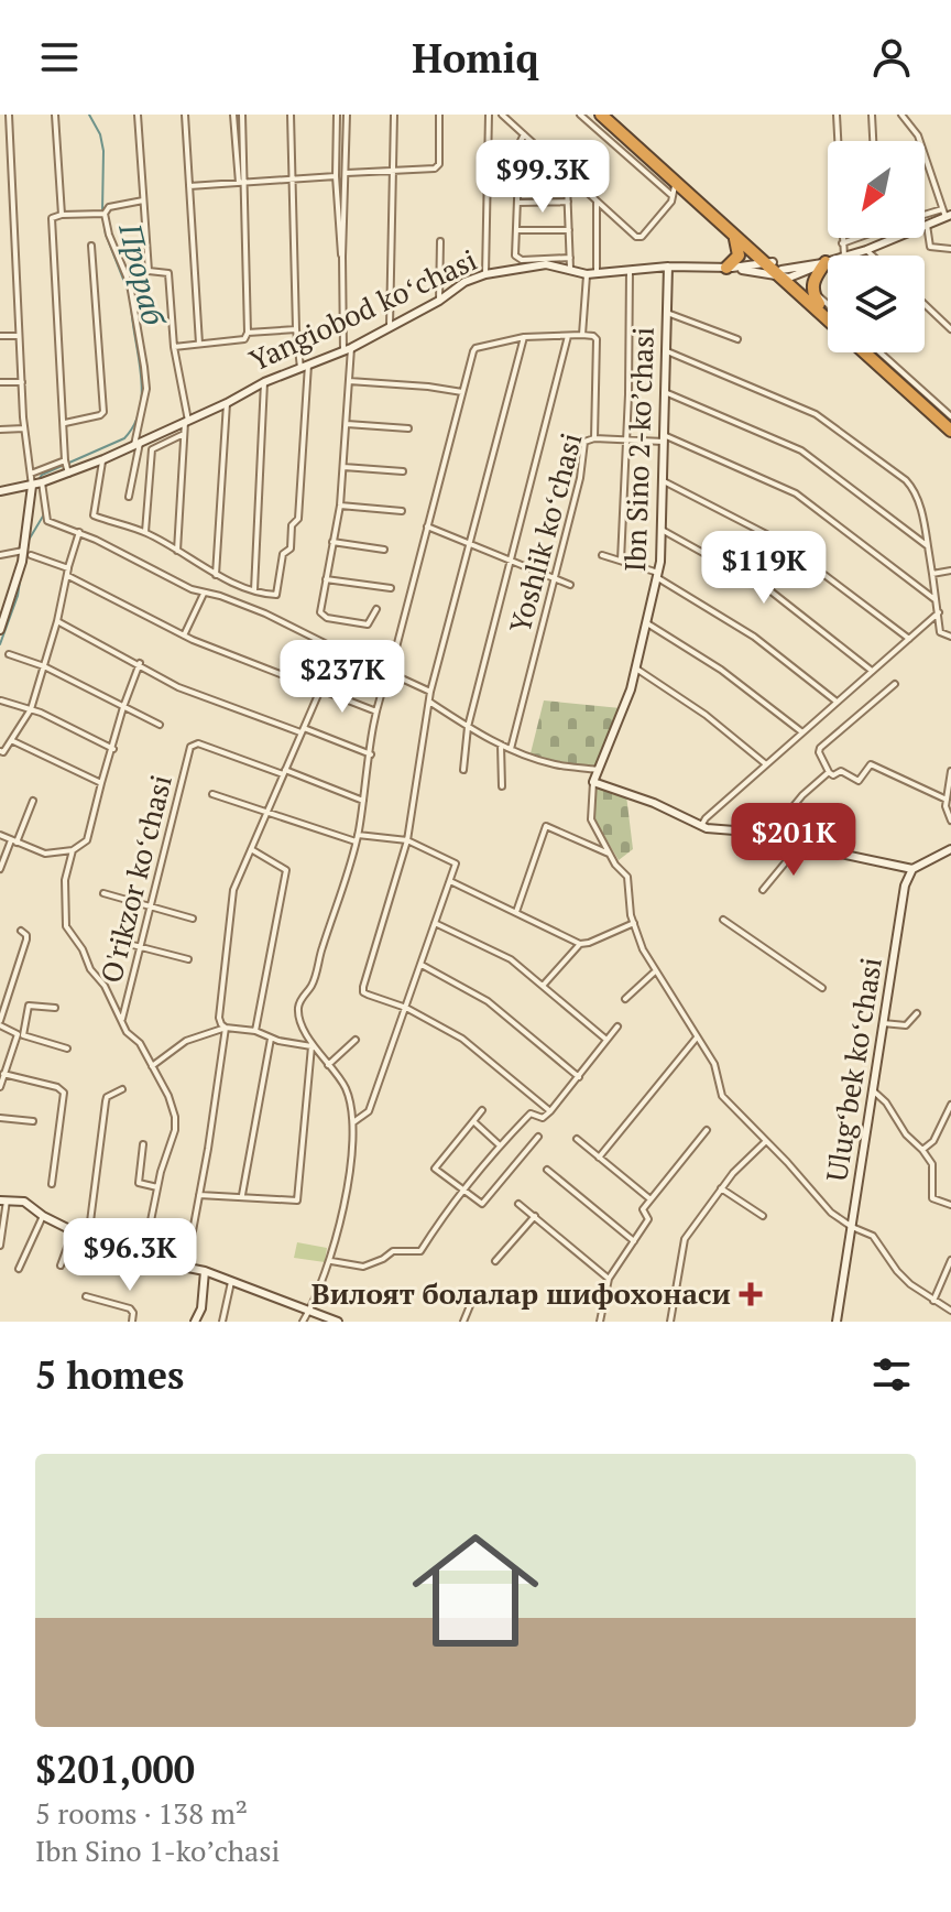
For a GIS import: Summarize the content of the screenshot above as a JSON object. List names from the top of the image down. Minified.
{"streets":{"street":["Yangiobod koʻchasi","Ibn Sino 2-koʼchasi","Yoshlik koʻchasi","O'rikzor koʻchasi","Ulugʻbek koʻchasi"]},"crossings":[["Yangiobod koʻchasi","Ibn Sino 2-koʼchasi"],["Yangiobod koʻchasi","Yoshlik koʻchasi"]],"water":["Прораб"],"places":{"health":["Вилоят болалар шифохонаси"]},"north":"bottom left","page":{"header":"Homiq","price":["$99.3K","$119K","$237K","$201K","$96.3K"],"heading":"5 homes","list":[{"name":"$201,000","note":"5 rooms · 138 m² · Ibn Sino 1-koʼchasi"}]}}
